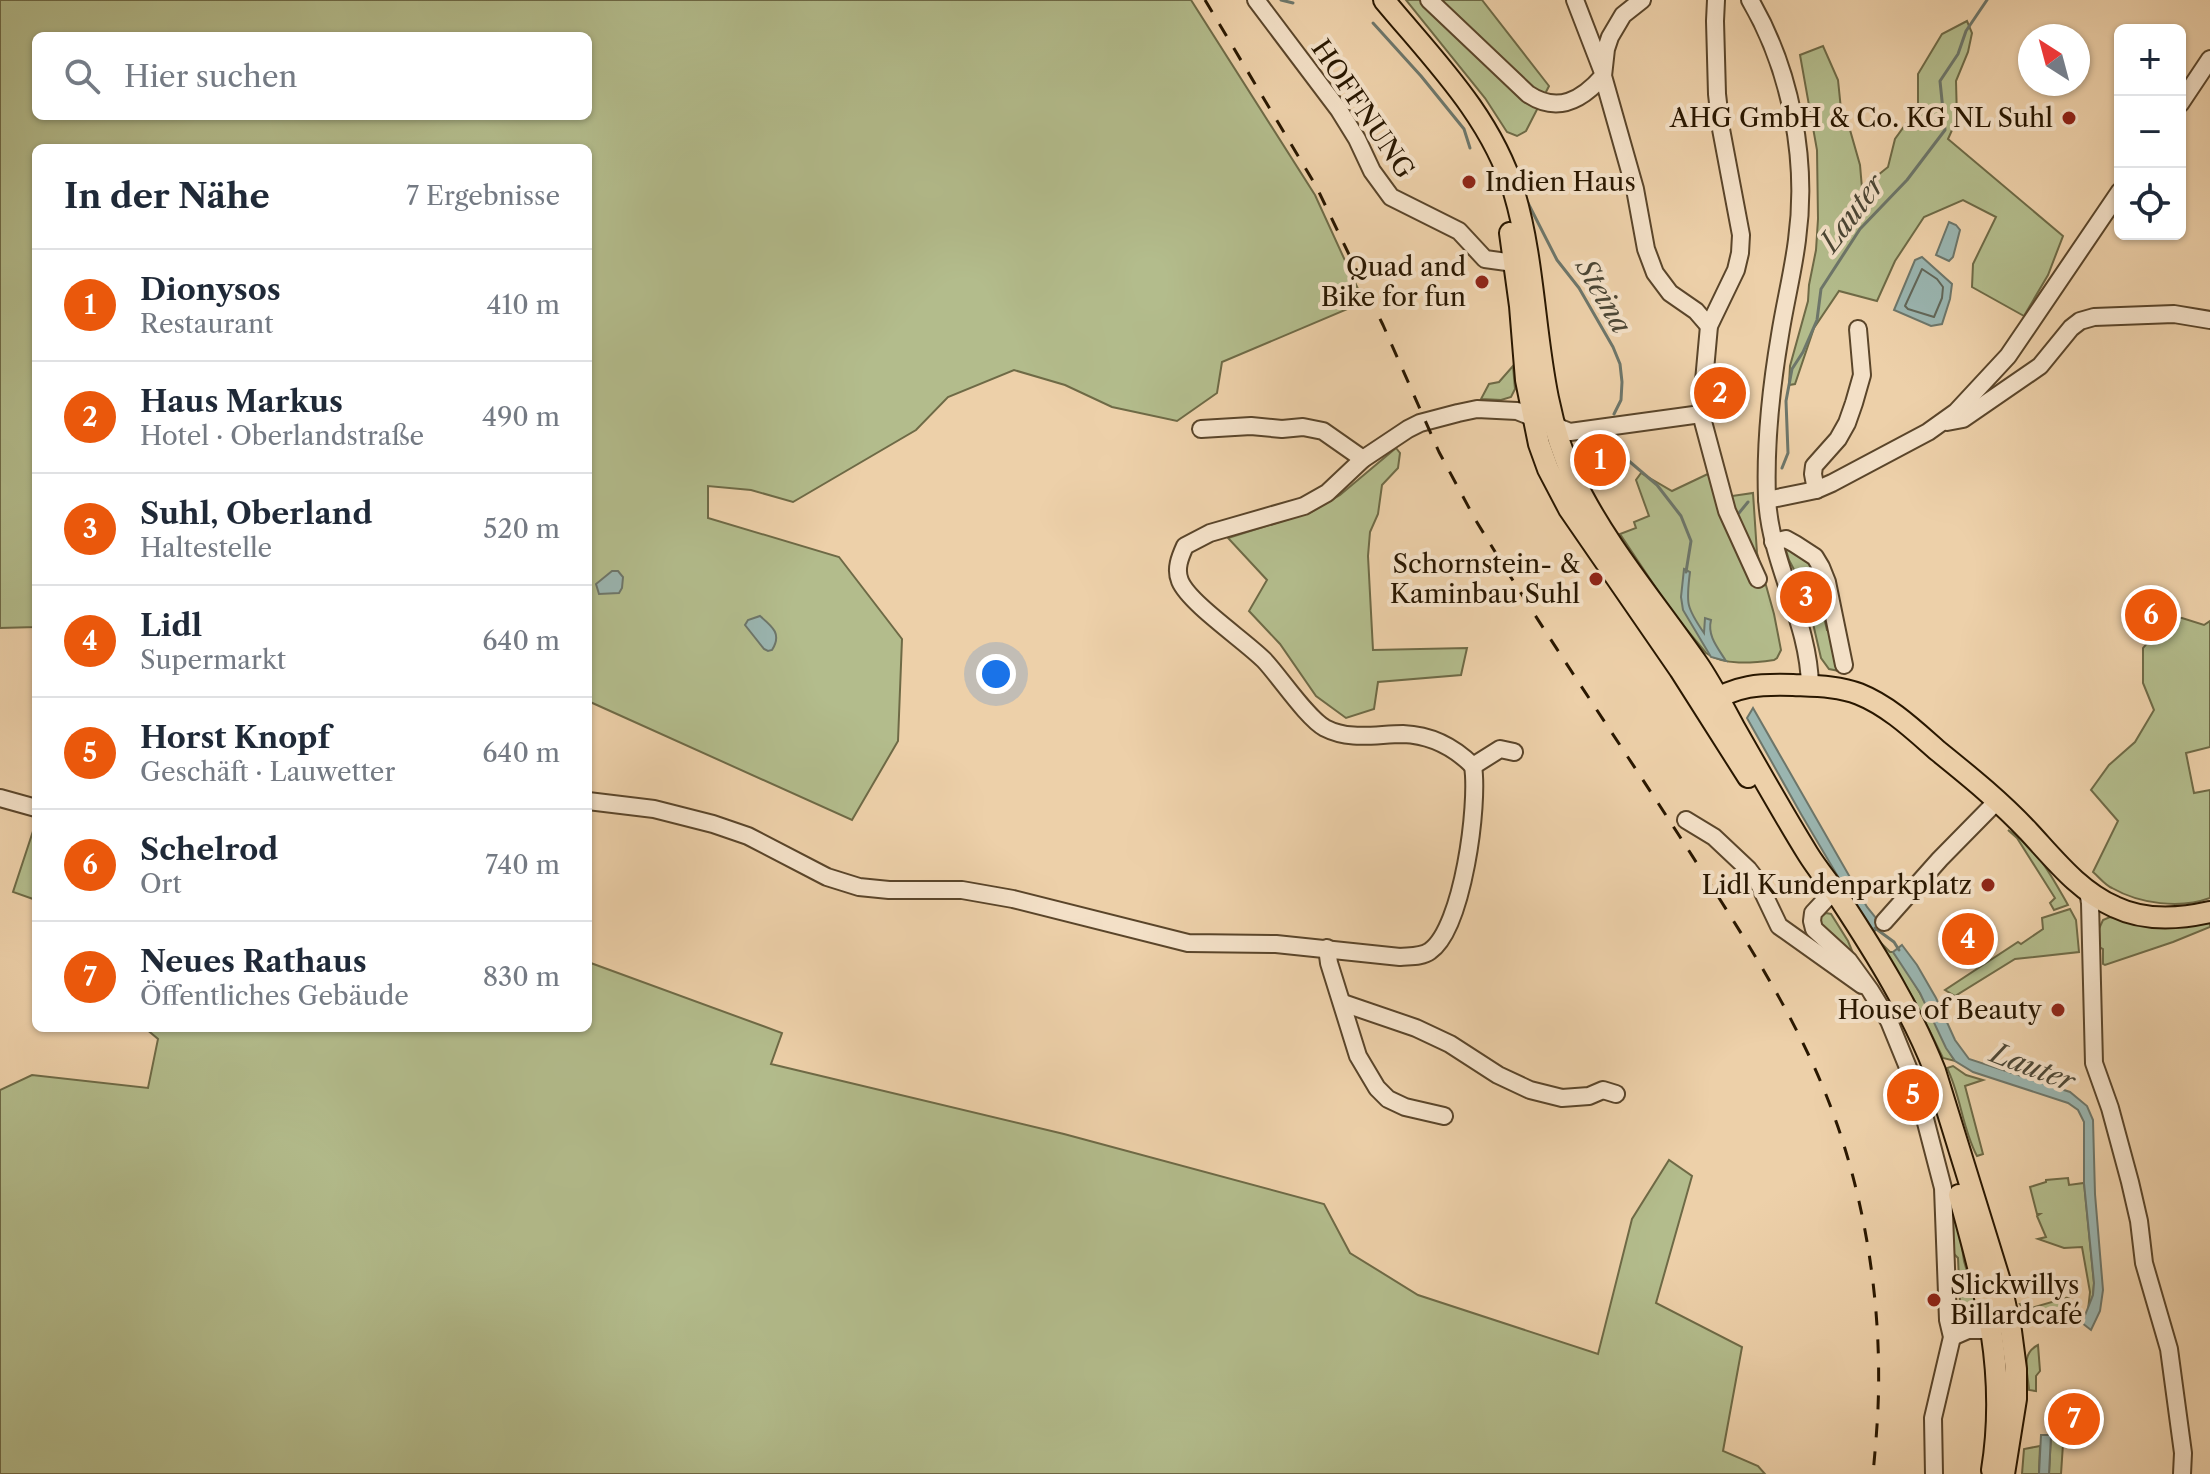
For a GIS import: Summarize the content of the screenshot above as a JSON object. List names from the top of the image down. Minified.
{"streets":{"street":["HOFFNUNG"]},"water":["Lauter","Steina"],"places":["AHG GmbH & Co. KG NL Suhl","Indien Haus","Quad and Bike for fun","Schornstein- & Kaminbau Suhl","Lidl Kundenparkplatz","House of Beauty","Slickwillys Billardcafé"],"north":"top left","page":{"map_buttons":["+","−"],"search":"Hier suchen","heading":["In der Nähe","7 Ergebnisse"],"list":[{"mark":"1","name":"Dionysos","note":"Restaurant","value":"410 m"},{"mark":"2","name":"Haus Markus","note":"Hotel · Oberlandstraße","value":"490 m"},{"mark":"3","name":"Suhl, Oberland","note":"Haltestelle","value":"520 m"},{"mark":"4","name":"Lidl","note":"Supermarkt","value":"640 m"},{"mark":"5","name":"Horst Knopf","note":"Geschäft · Lauwetter","value":"640 m"},{"mark":"6","name":"Schelrod","note":"Ort","value":"740 m"},{"mark":"7","name":"Neues Rathaus","note":"Öffentliches Gebäude","value":"830 m"}],"pins":["2","1","3","6","4","5","7"]}}
